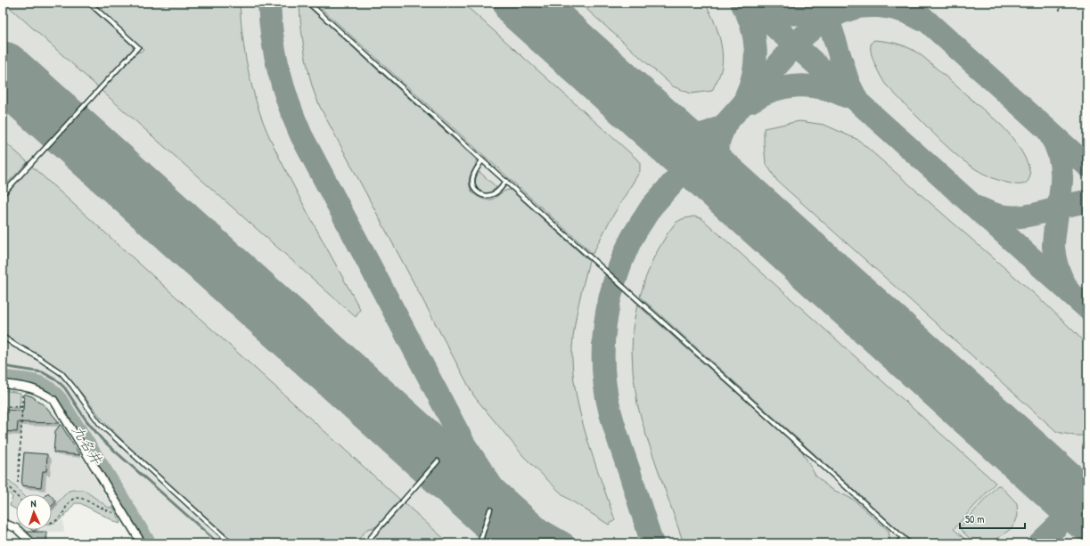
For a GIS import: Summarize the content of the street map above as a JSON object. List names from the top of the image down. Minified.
{"water":["九名井"],"scale_bar":"50 m","north":"top"}
